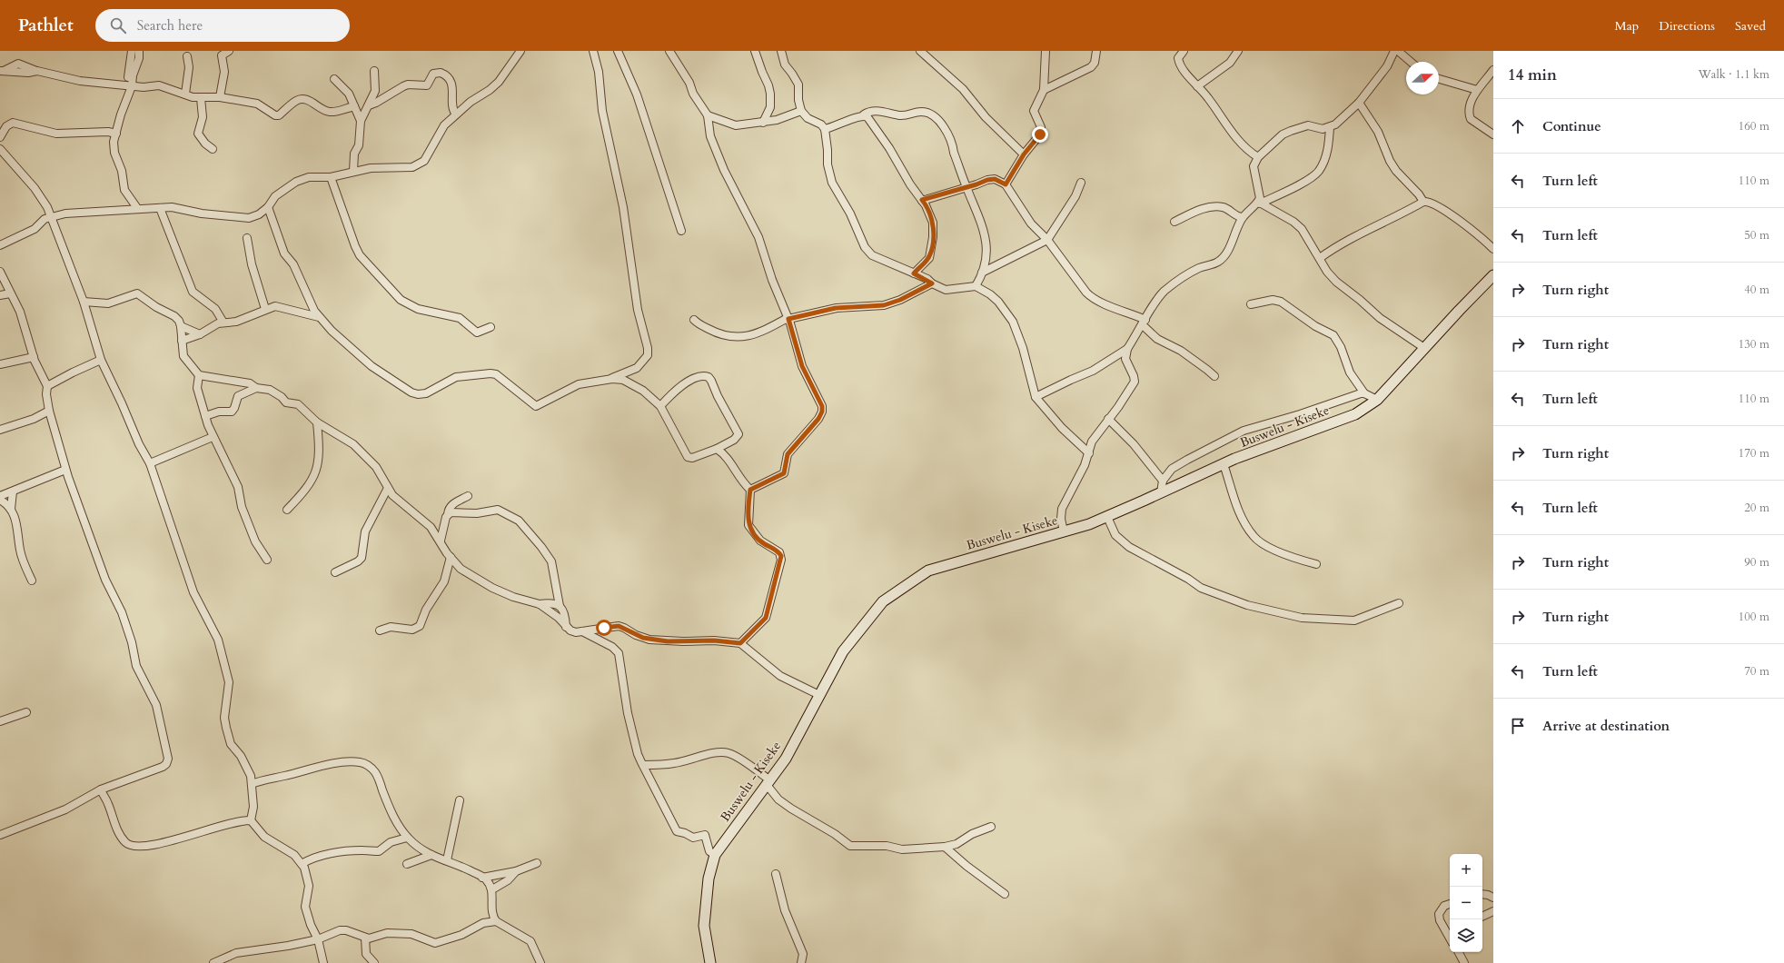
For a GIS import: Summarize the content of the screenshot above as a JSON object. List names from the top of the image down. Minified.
{"streets":{"main road":["Buswelu - Kiseke"]},"north":"right","page":{"header":"Pathlet","search":"Search here","nav":["Map","Directions","Saved"],"heading":["14 min","Walk · 1.1 km"],"list":[["Continue","160 m"],["Turn left","110 m"],["Turn left","50 m"],["Turn right","40 m"],["Turn right","130 m"],["Turn left","110 m"],["Turn right","170 m"],["Turn left","20 m"],["Turn right","90 m"],["Turn right","100 m"],["Turn left","70 m"],"Arrive at destination"],"map_buttons":["+","−"]}}
